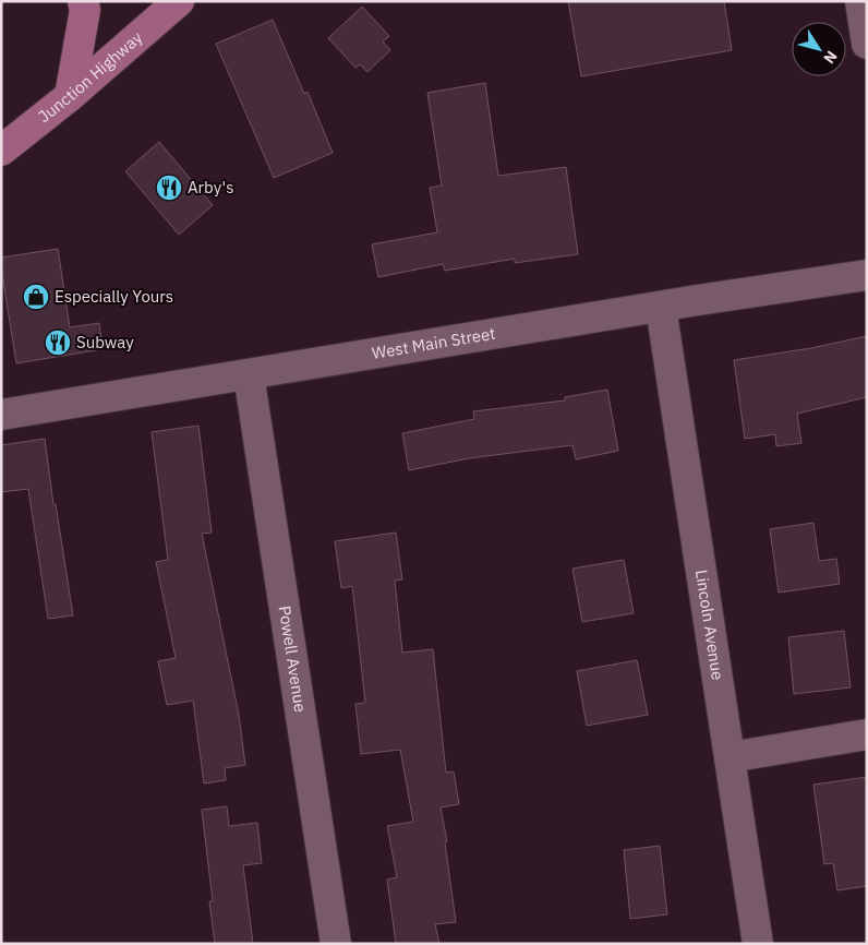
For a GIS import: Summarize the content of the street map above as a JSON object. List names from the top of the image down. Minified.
{"streets":{"main road":["Junction Highway"],"street":["West Main Street","Lincoln Avenue","Powell Avenue"]},"crossings":[["West Main Street","Lincoln Avenue"],["West Main Street","Powell Avenue"]],"places":{"restaurant":["Arby's","Subway"],"shop":["Especially Yours"]},"north":"bottom right"}
